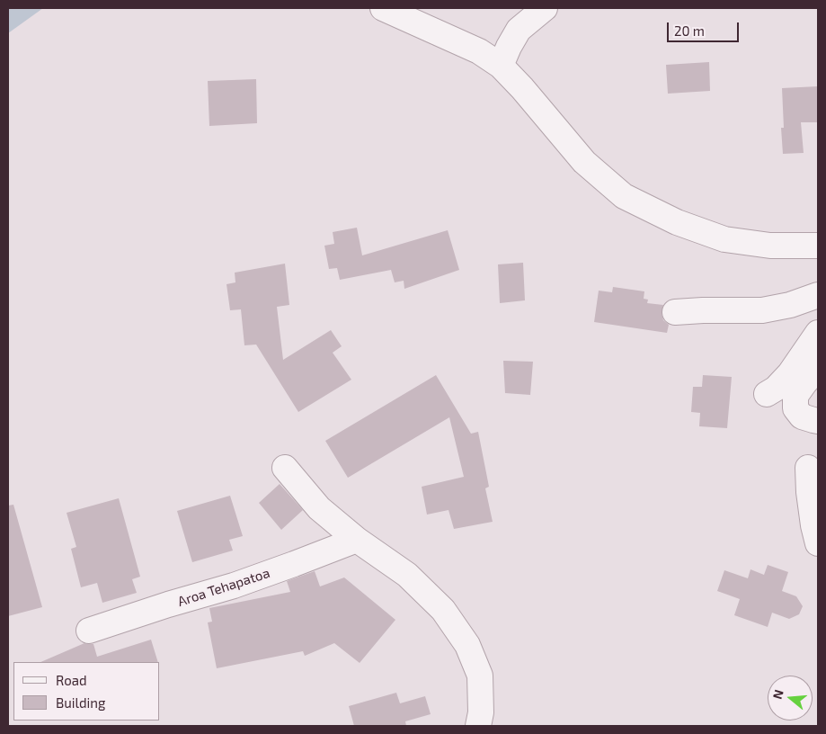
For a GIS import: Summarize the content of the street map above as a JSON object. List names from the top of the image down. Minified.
{"streets":{"street":["Aroa Tehapatoa"]},"legend":["Road","Building"],"scale_bar":"20 m","north":"left"}
